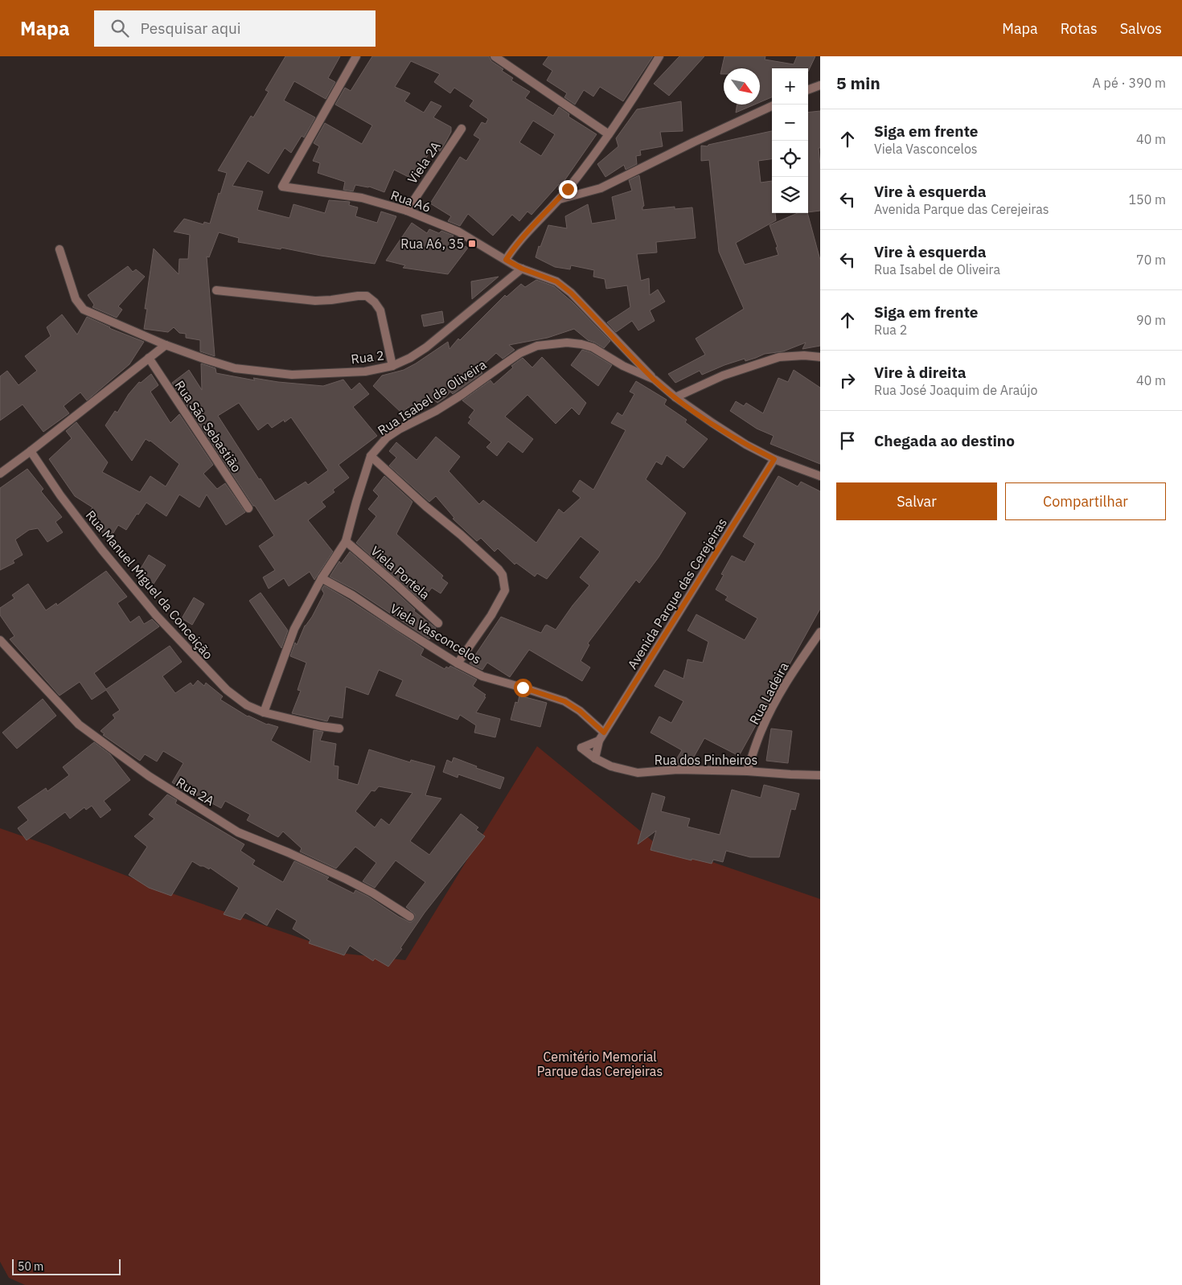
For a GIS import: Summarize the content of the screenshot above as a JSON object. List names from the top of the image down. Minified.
{"streets":{"street":["Viela 2A","Rua A6","Rua 2","Rua Isabel de Oliveira","Rua São Sebastião","Viela Portela","Rua Manuel Miguel da Conceição","Avenida Parque das Cerejeiras","Viela Vasconcelos","Rua Ladeira","Rua dos Pinheiros","Rua 2A"]},"crossings":[["Viela 2A","Rua A6"],["Rua A6","Rua 2"],["Rua Isabel de Oliveira","Viela Portela"],["Rua Isabel de Oliveira","Rua Manuel Miguel da Conceição"],["Rua Isabel de Oliveira","Avenida Parque das Cerejeiras"],["Rua Isabel de Oliveira","Viela Vasconcelos"],["Avenida Parque das Cerejeiras","Viela Vasconcelos"],["Avenida Parque das Cerejeiras","Rua dos Pinheiros"],["Rua Ladeira","Rua dos Pinheiros"]],"parks":["Cemitério Memorial Parque das Cerejeiras"],"places":{"transit":["Rua A6, 35"]},"scale_bar":"50 m","north":"bottom right","page":{"header":"Mapa","search":"Pesquisar aqui","nav":["Mapa","Rotas","Salvos"],"heading":["5 min","A pé · 390 m"],"map_buttons":["+","−"],"list":[["Siga em frente","Viela Vasconcelos","40 m"],["Vire à esquerda","Avenida Parque das Cerejeiras","150 m"],["Vire à esquerda","Rua Isabel de Oliveira","70 m"],["Siga em frente","Rua 2","90 m"],["Vire à direita","Rua José Joaquim de Araújo","40 m"],"Chegada ao destino"],"buttons":["Salvar","Compartilhar"],"scale":"50 m"}}
